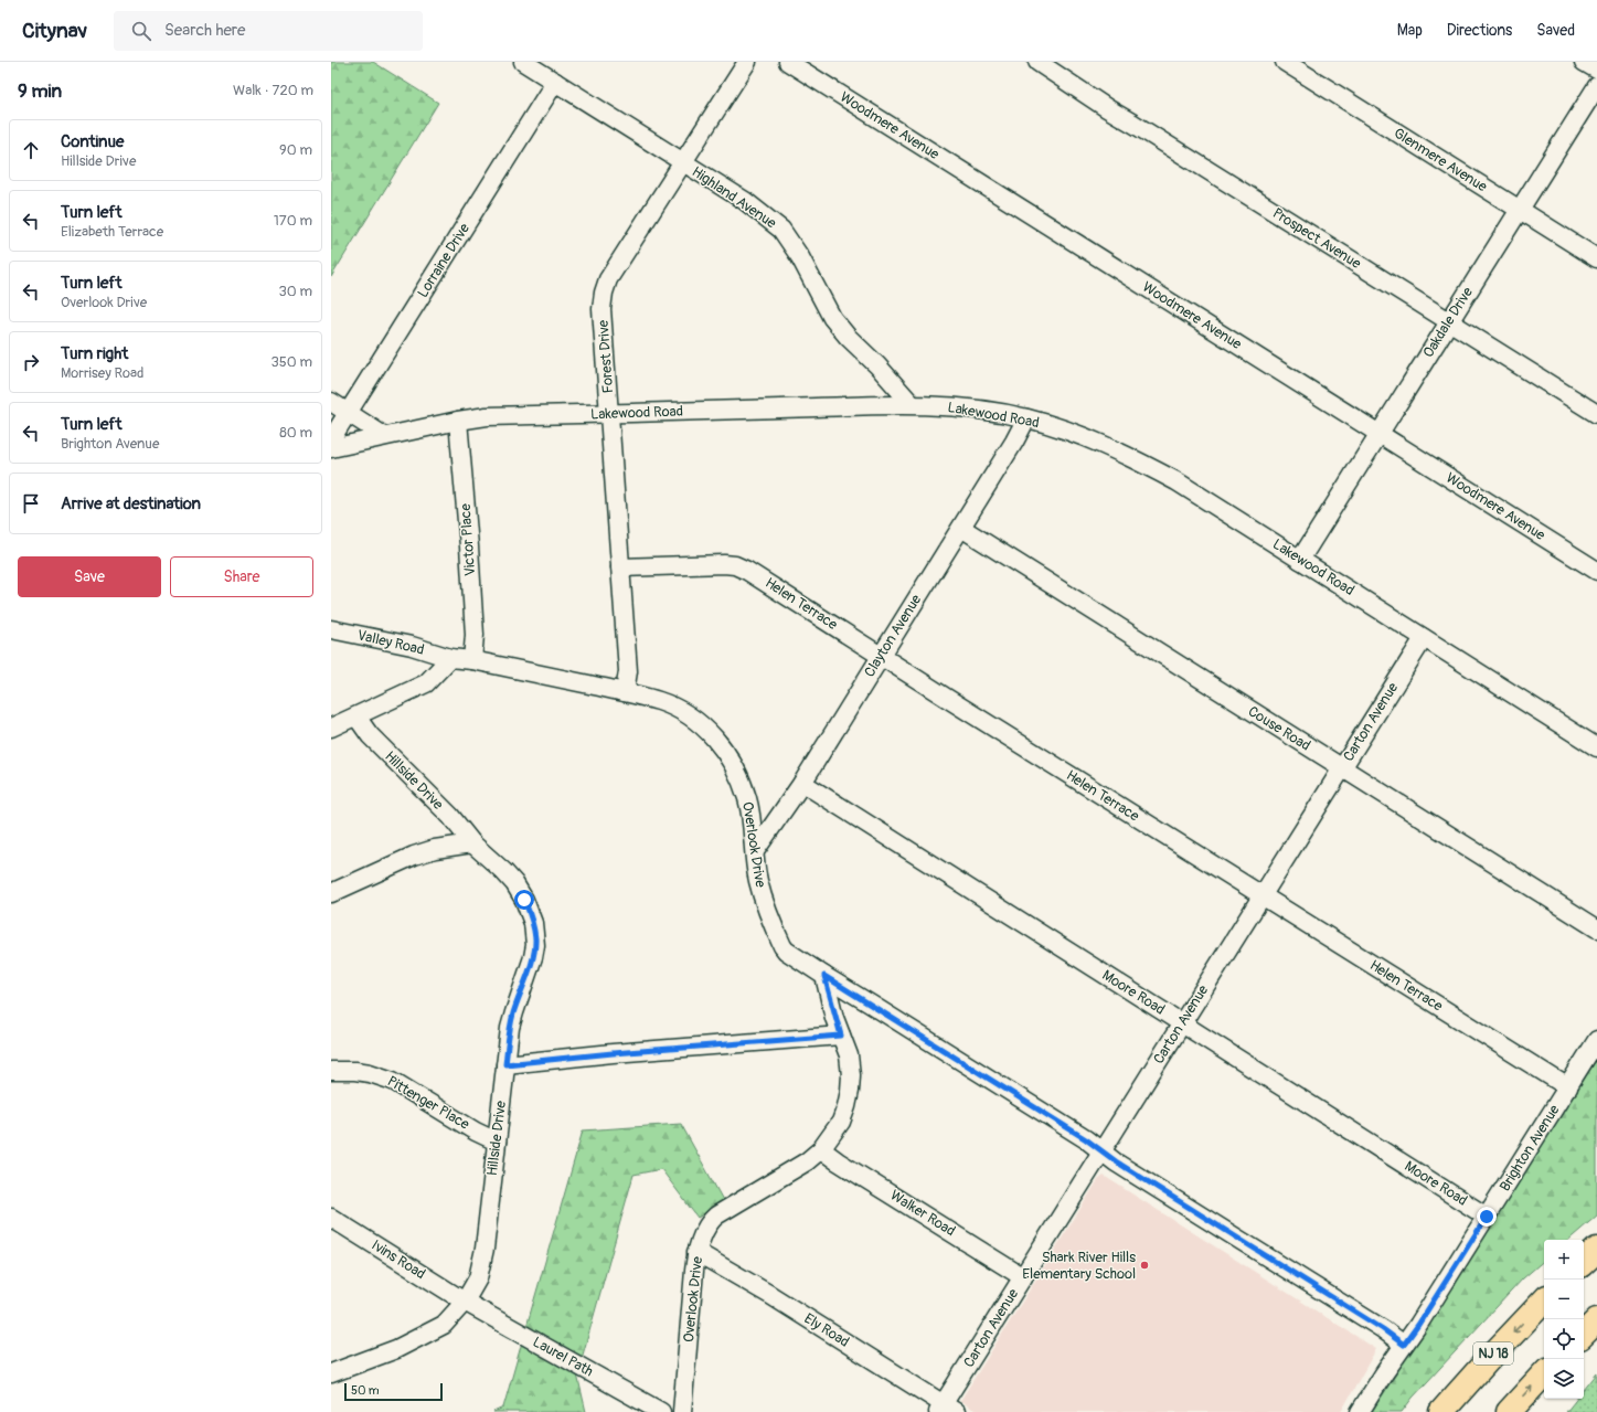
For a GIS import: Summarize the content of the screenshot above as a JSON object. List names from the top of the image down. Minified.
{"streets":{"highway":["NJ 18"],"street":["Woodmere Avenue","Glenmere Avenue","Highland Avenue","Prospect Avenue","Lorraine Drive","Oakdale Drive","Forest Drive","Lakewood Road","Victor Place","Helen Terrace","Clayton Avenue","Valley Road","Carton Avenue","Couse Road","Hillside Drive","Overlook Drive","Moore Road","Pittenger Place","Brighton Avenue","Walker Road","Ivins Road","Ely Road","Laurel Path"]},"crossings":[["Woodmere Avenue","Oakdale Drive"],["Glenmere Avenue","Oakdale Drive"],["Highland Avenue","Lorraine Drive"],["Highland Avenue","Forest Drive"],["Highland Avenue","Lakewood Road"],["Prospect Avenue","Oakdale Drive"],["Oakdale Drive","Lakewood Road"],["Forest Drive","Lakewood Road"],["Forest Drive","Helen Terrace"],["Forest Drive","Overlook Drive"],["Lakewood Road","Victor Place"],["Lakewood Road","Clayton Avenue"],["Lakewood Road","Carton Avenue"],["Victor Place","Overlook Drive"],["Helen Terrace","Clayton Avenue"],["Helen Terrace","Carton Avenue"],["Helen Terrace","Brighton Avenue"],["Clayton Avenue","Couse Road"],["Clayton Avenue","Overlook Drive"],["Clayton Avenue","Moore Road"],["Valley Road","Overlook Drive"],["Carton Avenue","Couse Road"],["Carton Avenue","Moore Road"],["Carton Avenue","Walker Road"],["Carton Avenue","Ely Road"],["Hillside Drive","Pittenger Place"],["Hillside Drive","Ivins Road"],["Hillside Drive","Laurel Path"],["Overlook Drive","Walker Road"],["Overlook Drive","Ely Road"],["Moore Road","Brighton Avenue"],["Ivins Road","Laurel Path"]],"places":["Shark River Hills Elementary School"],"scale_bar":"50 m","page":{"header":"Citynav","search":"Search here","nav":["Map","Directions","Saved"],"heading":["9 min","Walk · 720 m"],"list":[["Continue","Hillside Drive","90 m"],["Turn left","Elizabeth Terrace","170 m"],["Turn left","Overlook Drive","30 m"],["Turn right","Morrisey Road","350 m"],["Turn left","Brighton Avenue","80 m"],"Arrive at destination"],"buttons":["Save","Share"],"map_buttons":["+","−"],"scale":"50 m"}}
